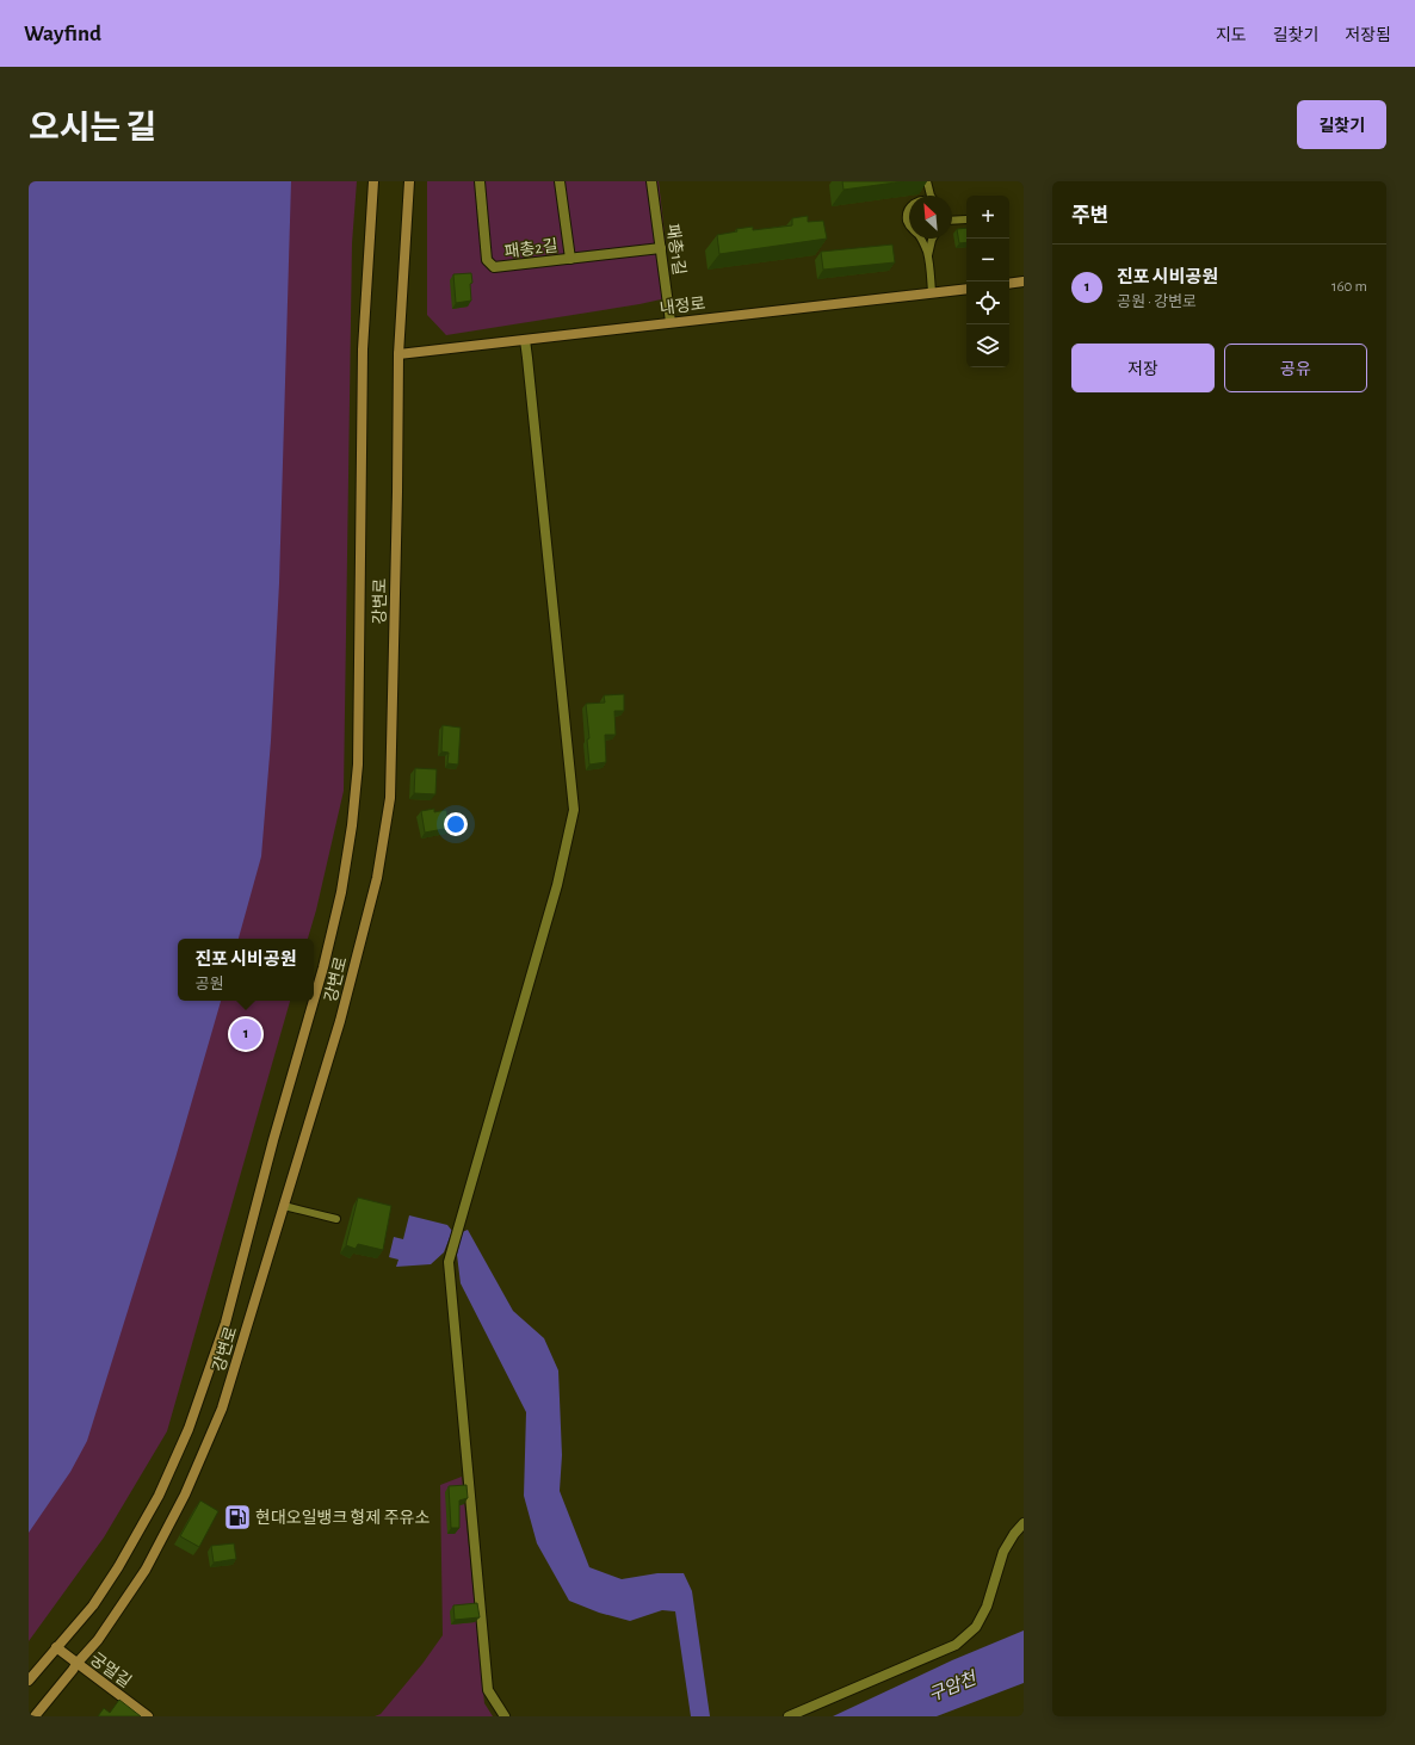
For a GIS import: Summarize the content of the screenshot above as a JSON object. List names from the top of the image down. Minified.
{"streets":{"street":["패총2길","패총1길","내정로","강변로","궁멀길"]},"crossings":[["패총2길","패총1길"],["패총1길","내정로"],["내정로","강변로"],["강변로","궁멀길"]],"water":["구암천"],"places":{"fuel station":["현대오일뱅크 형제 주유소"]},"north":"top left","page":{"header":"Wayfind","nav":["지도","길찾기","저장됨"],"title":"오시는 길","buttons":["길찾기",["저장","공유"]],"heading":"주변","map_buttons":["+","−"],"list":[{"mark":"1","name":"진포 시비공원","note":"공원 · 강변로","value":"160 m"}],"popup":["진포 시비공원","공원"],"pins":"1"}}
